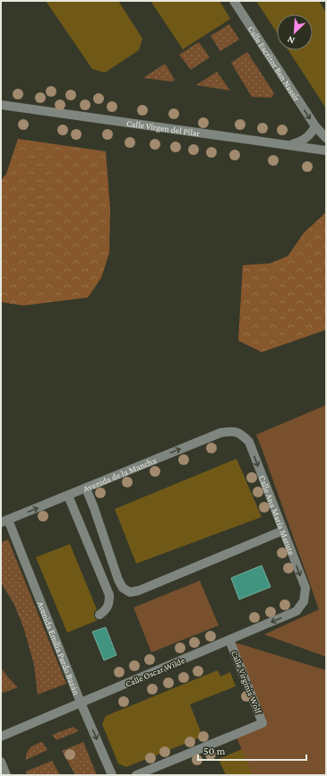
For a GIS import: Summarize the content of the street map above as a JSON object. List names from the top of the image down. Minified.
{"streets":{"street":["Calle Escritor Ben Nassir","Calle Virgen del Pilar","Avenida de la Mancha","Calle Ana María Matute","Avenida Emilia Pardo Bazán","Calle Oscar Wilde","Calle Virginia Wolf"]},"crossings":[["Avenida de la Mancha","Calle Ana María Matute"],["Avenida de la Mancha","Avenida Emilia Pardo Bazán"],["Calle Ana María Matute","Calle Oscar Wilde"],["Avenida Emilia Pardo Bazán","Calle Oscar Wilde"],["Calle Oscar Wilde","Calle Virginia Wolf"]],"one_way":["Calle Escritor Ben Nassir","Avenida de la Mancha","Calle Ana María Matute"],"scale_bar":"50 m","north":"bottom left"}
